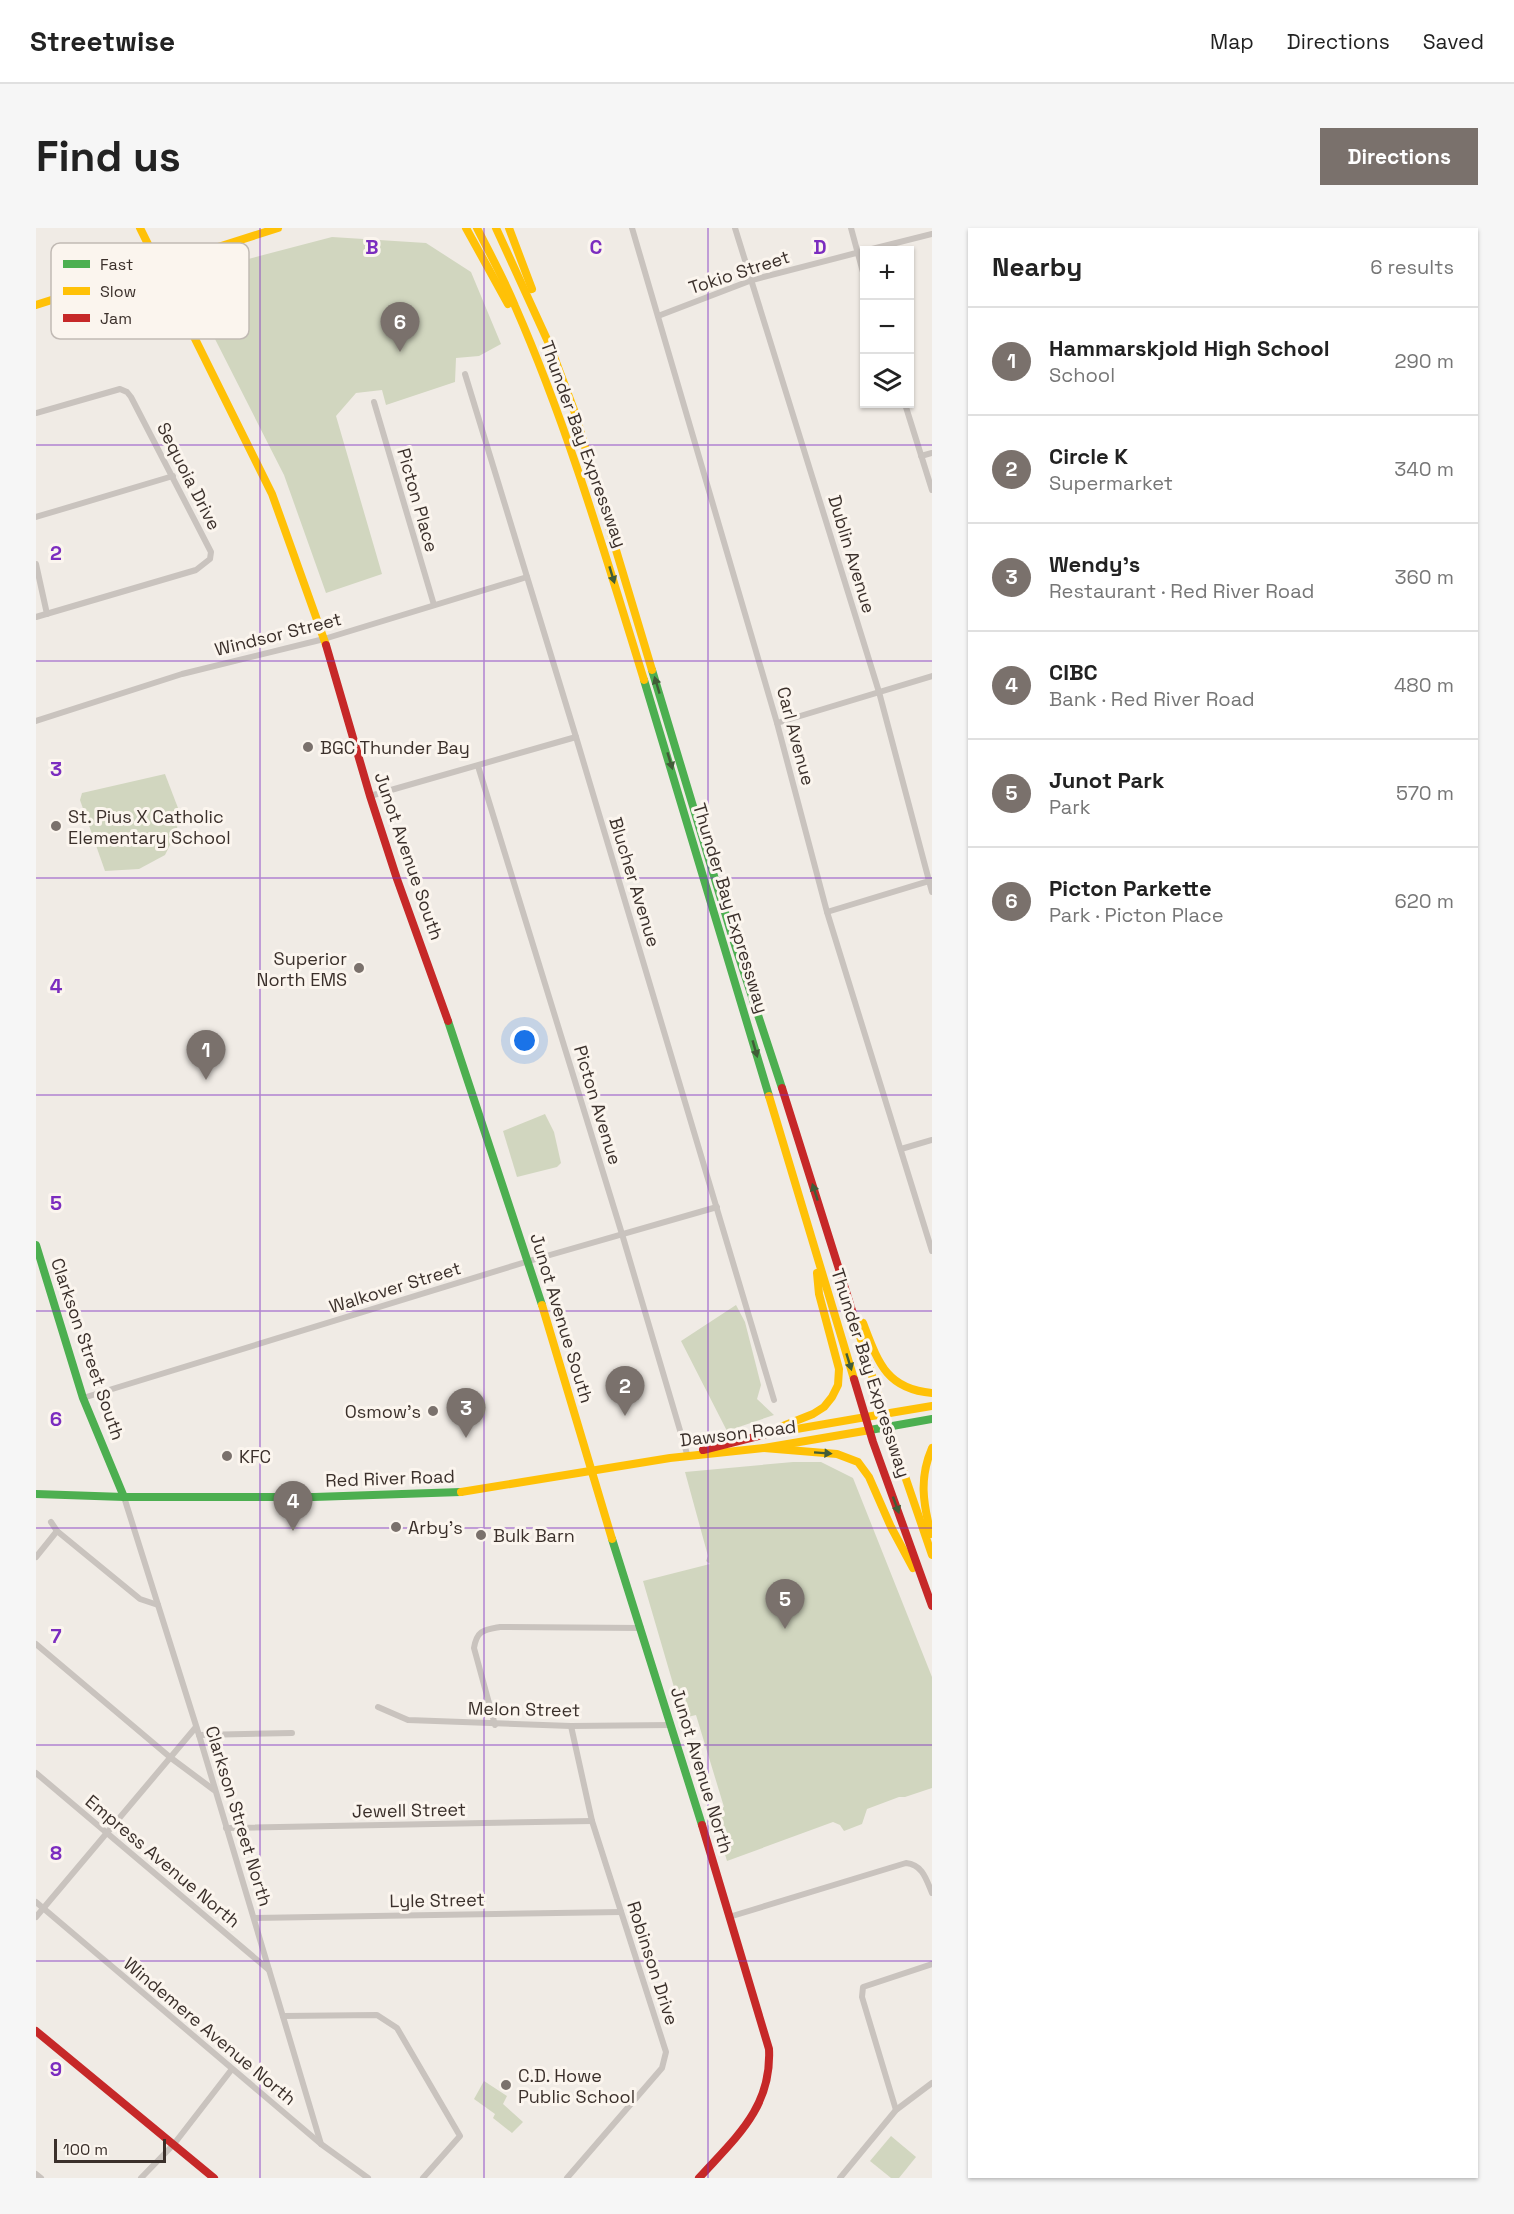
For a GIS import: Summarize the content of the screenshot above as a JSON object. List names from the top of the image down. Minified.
{"streets":{"main road":["Thunder Bay Expressway","Junot Avenue South","Clarkson Street South","Dawson Road","Red River Road","Junot Avenue North"],"street":["Tokio Street","Sequoia Drive","Picton Place","Dublin Avenue","Windsor Street","Carl Avenue","Blucher Avenue","Picton Avenue","Walkover Street","Melon Street","Jewell Street","Clarkson Street North","Empress Avenue North","Lyle Street","Robinson Drive","Windemere Avenue North"]},"crossings":[["Tokio Street","Dublin Avenue"],["Tokio Street","Carl Avenue"],["Thunder Bay Expressway","Dawson Road"],["Picton Place","Windsor Street"],["Windsor Street","Junot Avenue South"],["Windsor Street","Blucher Avenue"],["Junot Avenue South","Walkover Street"],["Junot Avenue South","Red River Road"],["Junot Avenue South","Junot Avenue North"],["Blucher Avenue","Walkover Street"],["Picton Avenue","Walkover Street"],["Picton Avenue","Dawson Road"],["Walkover Street","Clarkson Street South"],["Clarkson Street South","Red River Road"],["Clarkson Street South","Clarkson Street North"],["Dawson Road","Red River Road"],["Red River Road","Junot Avenue North"],["Red River Road","Clarkson Street North"],["Melon Street","Junot Avenue North"],["Melon Street","Robinson Drive"],["Jewell Street","Clarkson Street North"],["Jewell Street","Robinson Drive"],["Clarkson Street North","Empress Avenue North"],["Clarkson Street North","Lyle Street"],["Clarkson Street North","Windemere Avenue North"],["Lyle Street","Robinson Drive"]],"places":["BGC Thunder Bay","St. Pius X Catholic Elementary School","Superior North EMS","Osmow's","KFC","Arby's","Bulk Barn","C.D. Howe Public School"],"legend":["Fast","Slow","Jam"],"scale_bar":"100 m","page":{"header":"Streetwise","nav":["Map","Directions","Saved"],"buttons":"Directions","title":"Find us","heading":["Nearby","6 results"],"map_buttons":["+","−"],"pins":["6","1","2","3","4","5"],"list":[{"mark":"1","name":"Hammarskjold High School","note":"School","value":"290 m"},{"mark":"2","name":"Circle K","note":"Supermarket","value":"340 m"},{"mark":"3","name":"Wendy's","note":"Restaurant · Red River Road","value":"360 m"},{"mark":"4","name":"CIBC","note":"Bank · Red River Road","value":"480 m"},{"mark":"5","name":"Junot Park","note":"Park","value":"570 m"},{"mark":"6","name":"Picton Parkette","note":"Park · Picton Place","value":"620 m"}],"scale":"100 m"},"grid":{"columns":["B","C","D"],"rows":["2","3","4","5","6","7","8","9"]}}
